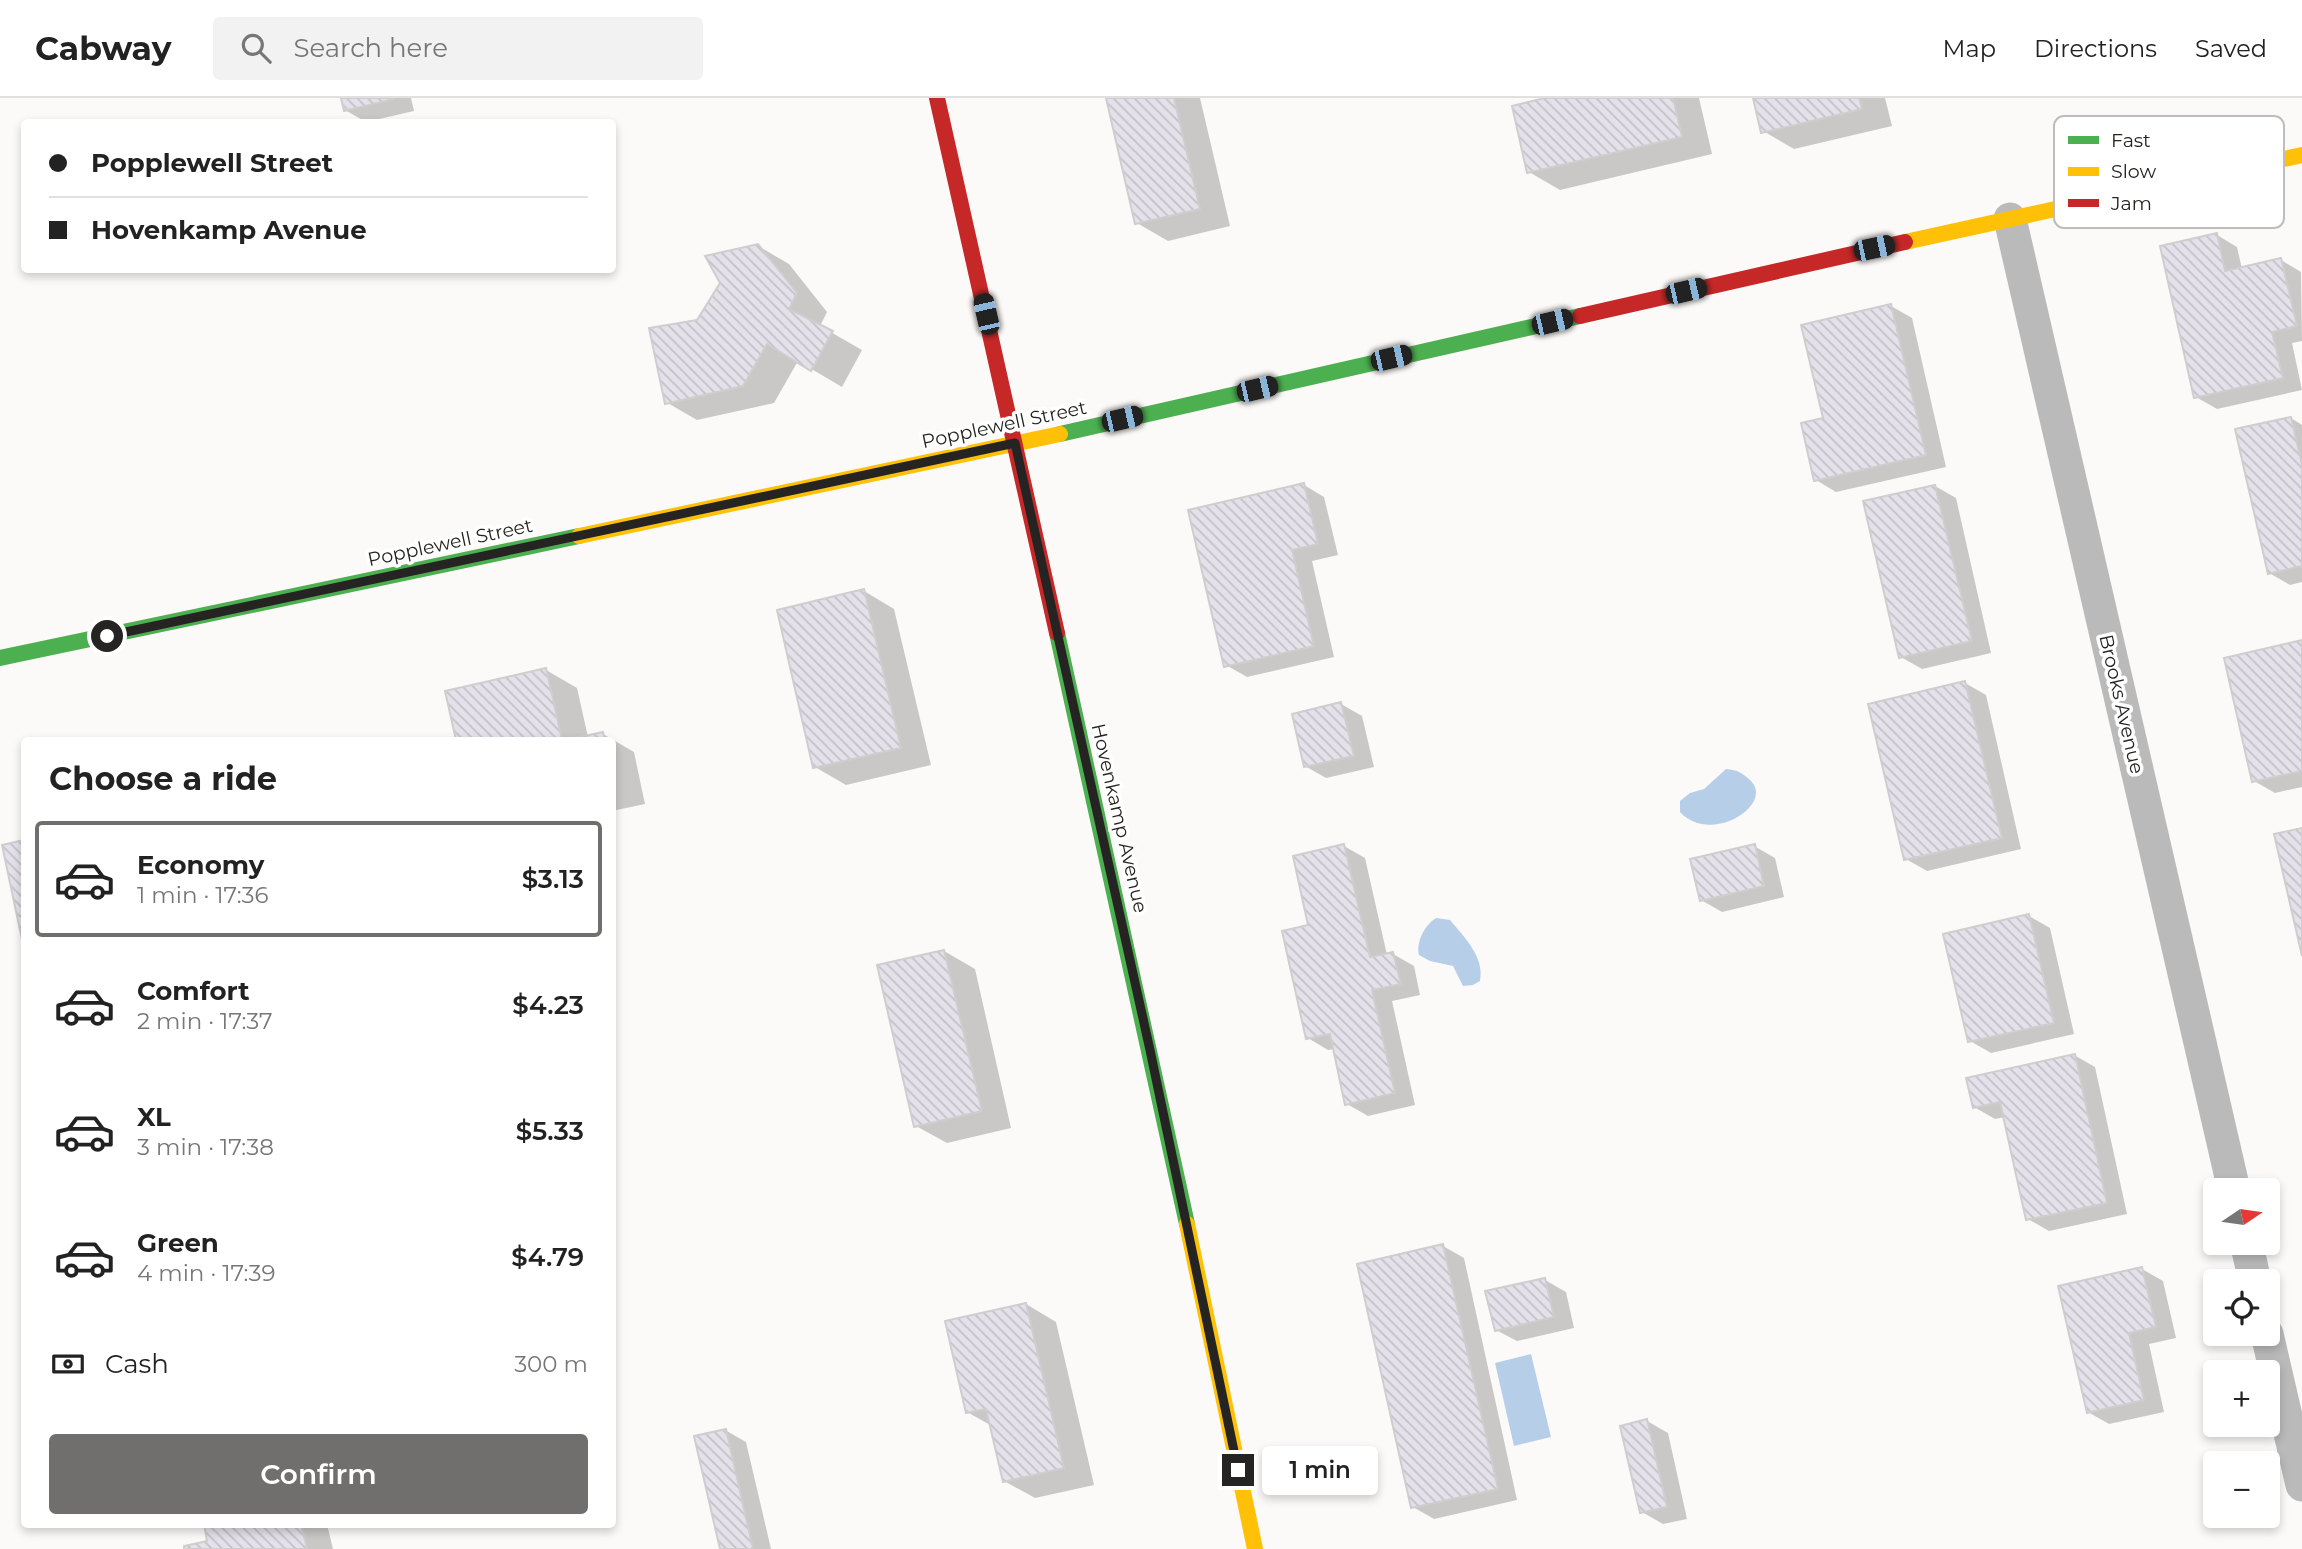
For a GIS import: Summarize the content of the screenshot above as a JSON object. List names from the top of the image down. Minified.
{"streets":{"street":["Popplewell Street","Brooks Avenue","Hovenkamp Avenue"]},"crossings":[["Popplewell Street","Brooks Avenue"],["Popplewell Street","Hovenkamp Avenue"]],"legend":["Fast","Slow","Jam"],"north":"right","page":{"header":"Cabway","search":"Search here","nav":["Map","Directions","Saved"],"banner":["Popplewell Street","Hovenkamp Avenue"],"heading":"Choose a ride","list":[{"name":"Economy","note":"1 min · 17:36","value":"$3.13"},{"name":"Comfort","note":"2 min · 17:37","value":"$4.23"},{"name":"XL","note":"3 min · 17:38","value":"$5.33"},{"name":"Green","note":"4 min · 17:39","value":"$4.79"}],"map_buttons":["+","−"],"pay":["Cash","300 m"],"buttons":"Confirm","bubble":"1 min"}}
